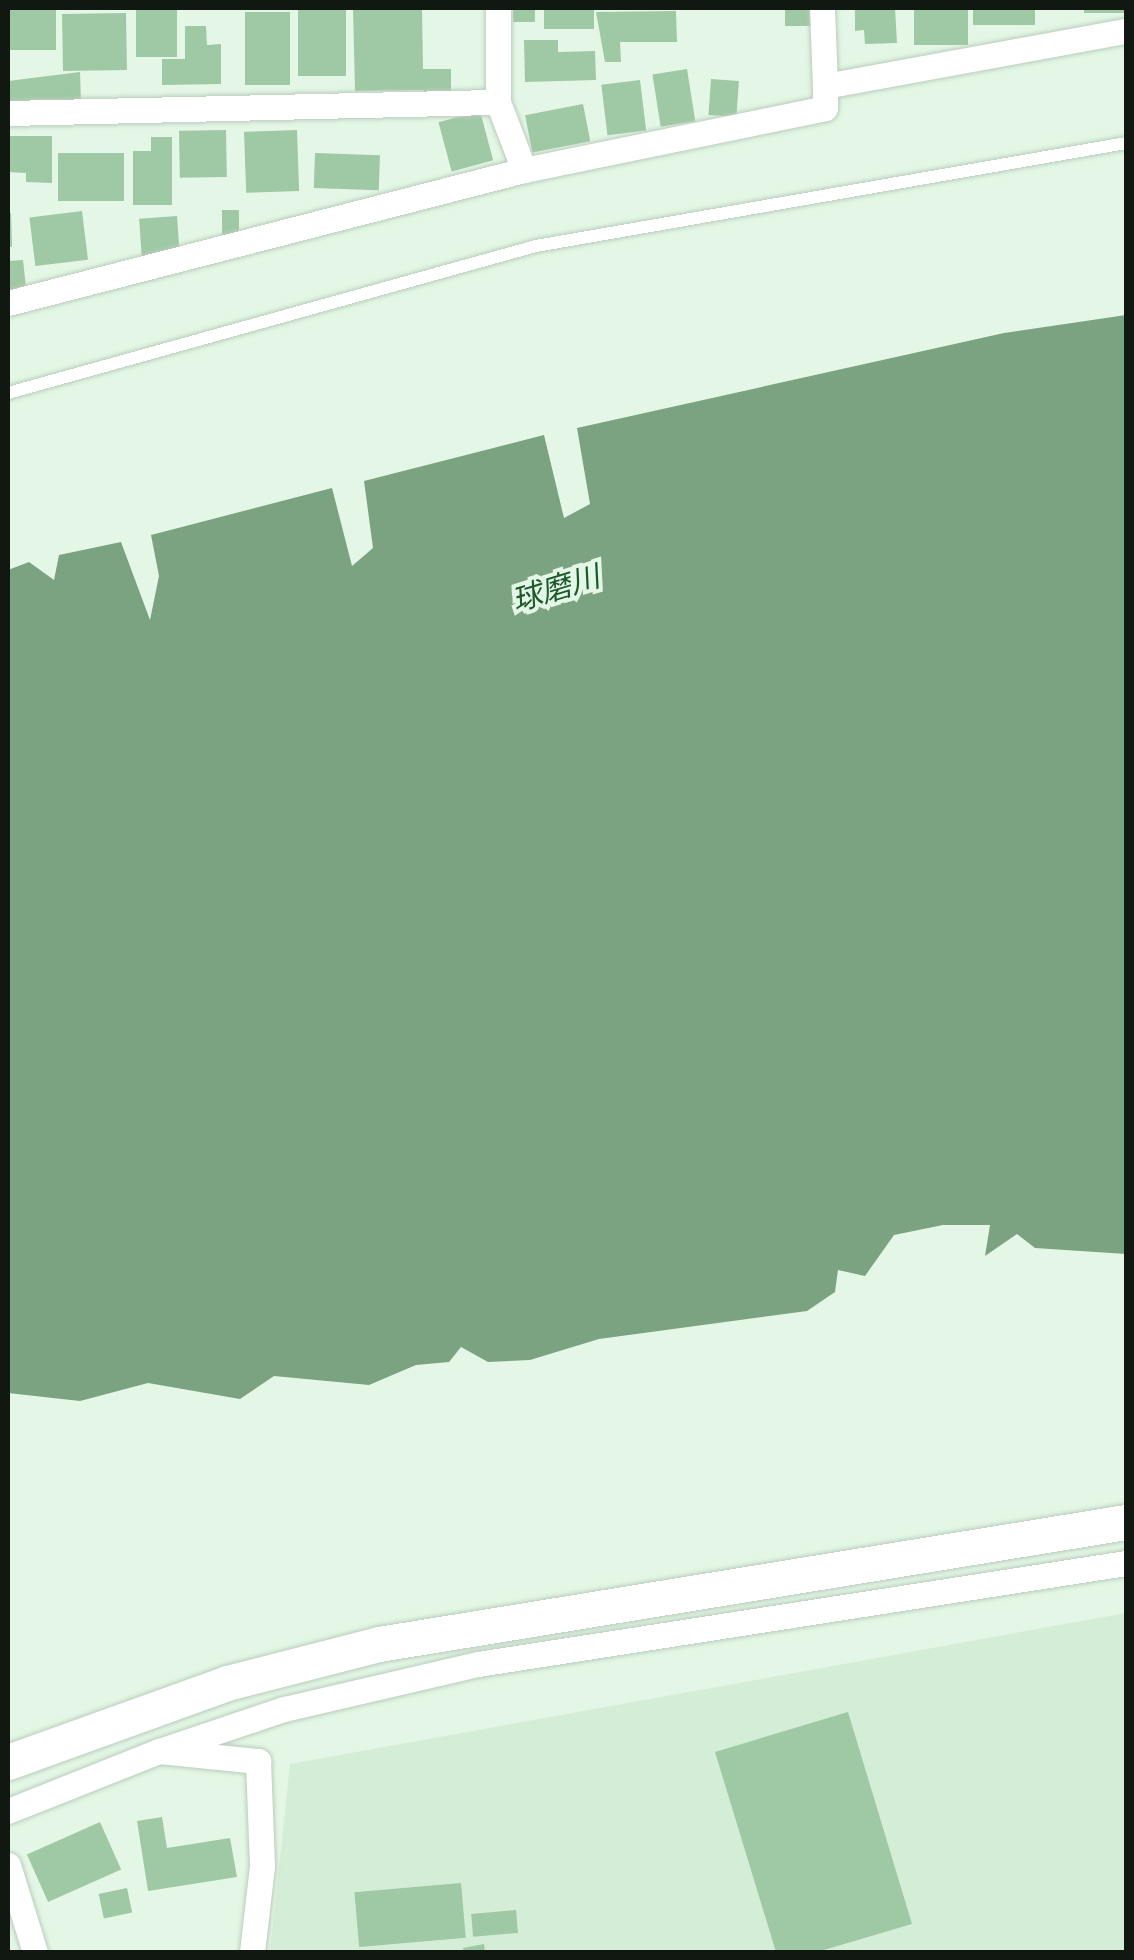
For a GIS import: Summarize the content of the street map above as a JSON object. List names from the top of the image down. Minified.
{"water":["球磨川"]}
